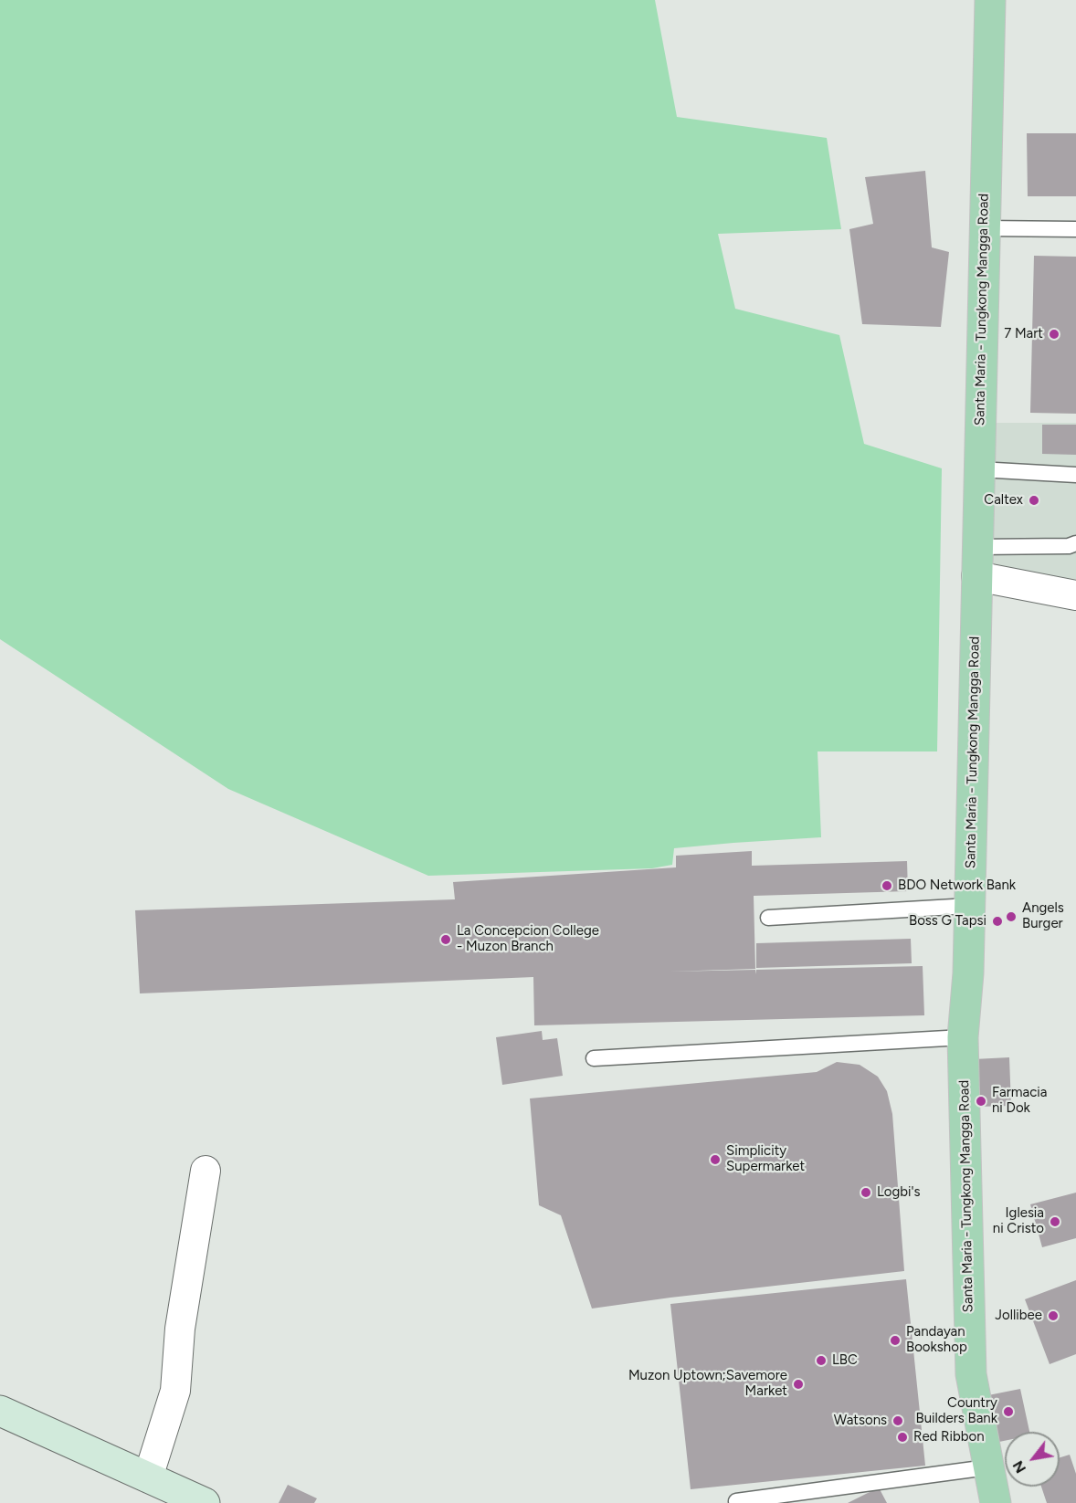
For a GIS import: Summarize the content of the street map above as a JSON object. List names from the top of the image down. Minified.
{"streets":{"main road":["Santa Maria - Tungkong Mangga Road"]},"places":["7 Mart","Caltex","BDO Network Bank","Angels Burger","Boss G Tapsi","La Concepcion College - Muzon Branch","Farmacia ni Dok","Simplicity Supermarket","Logbi's","Iglesia ni Cristo","Jollibee","Pandayan Bookshop","LBC","Muzon Uptown;Savemore Market","Country Builders Bank","Watsons","Red Ribbon"],"north":"bottom left"}
